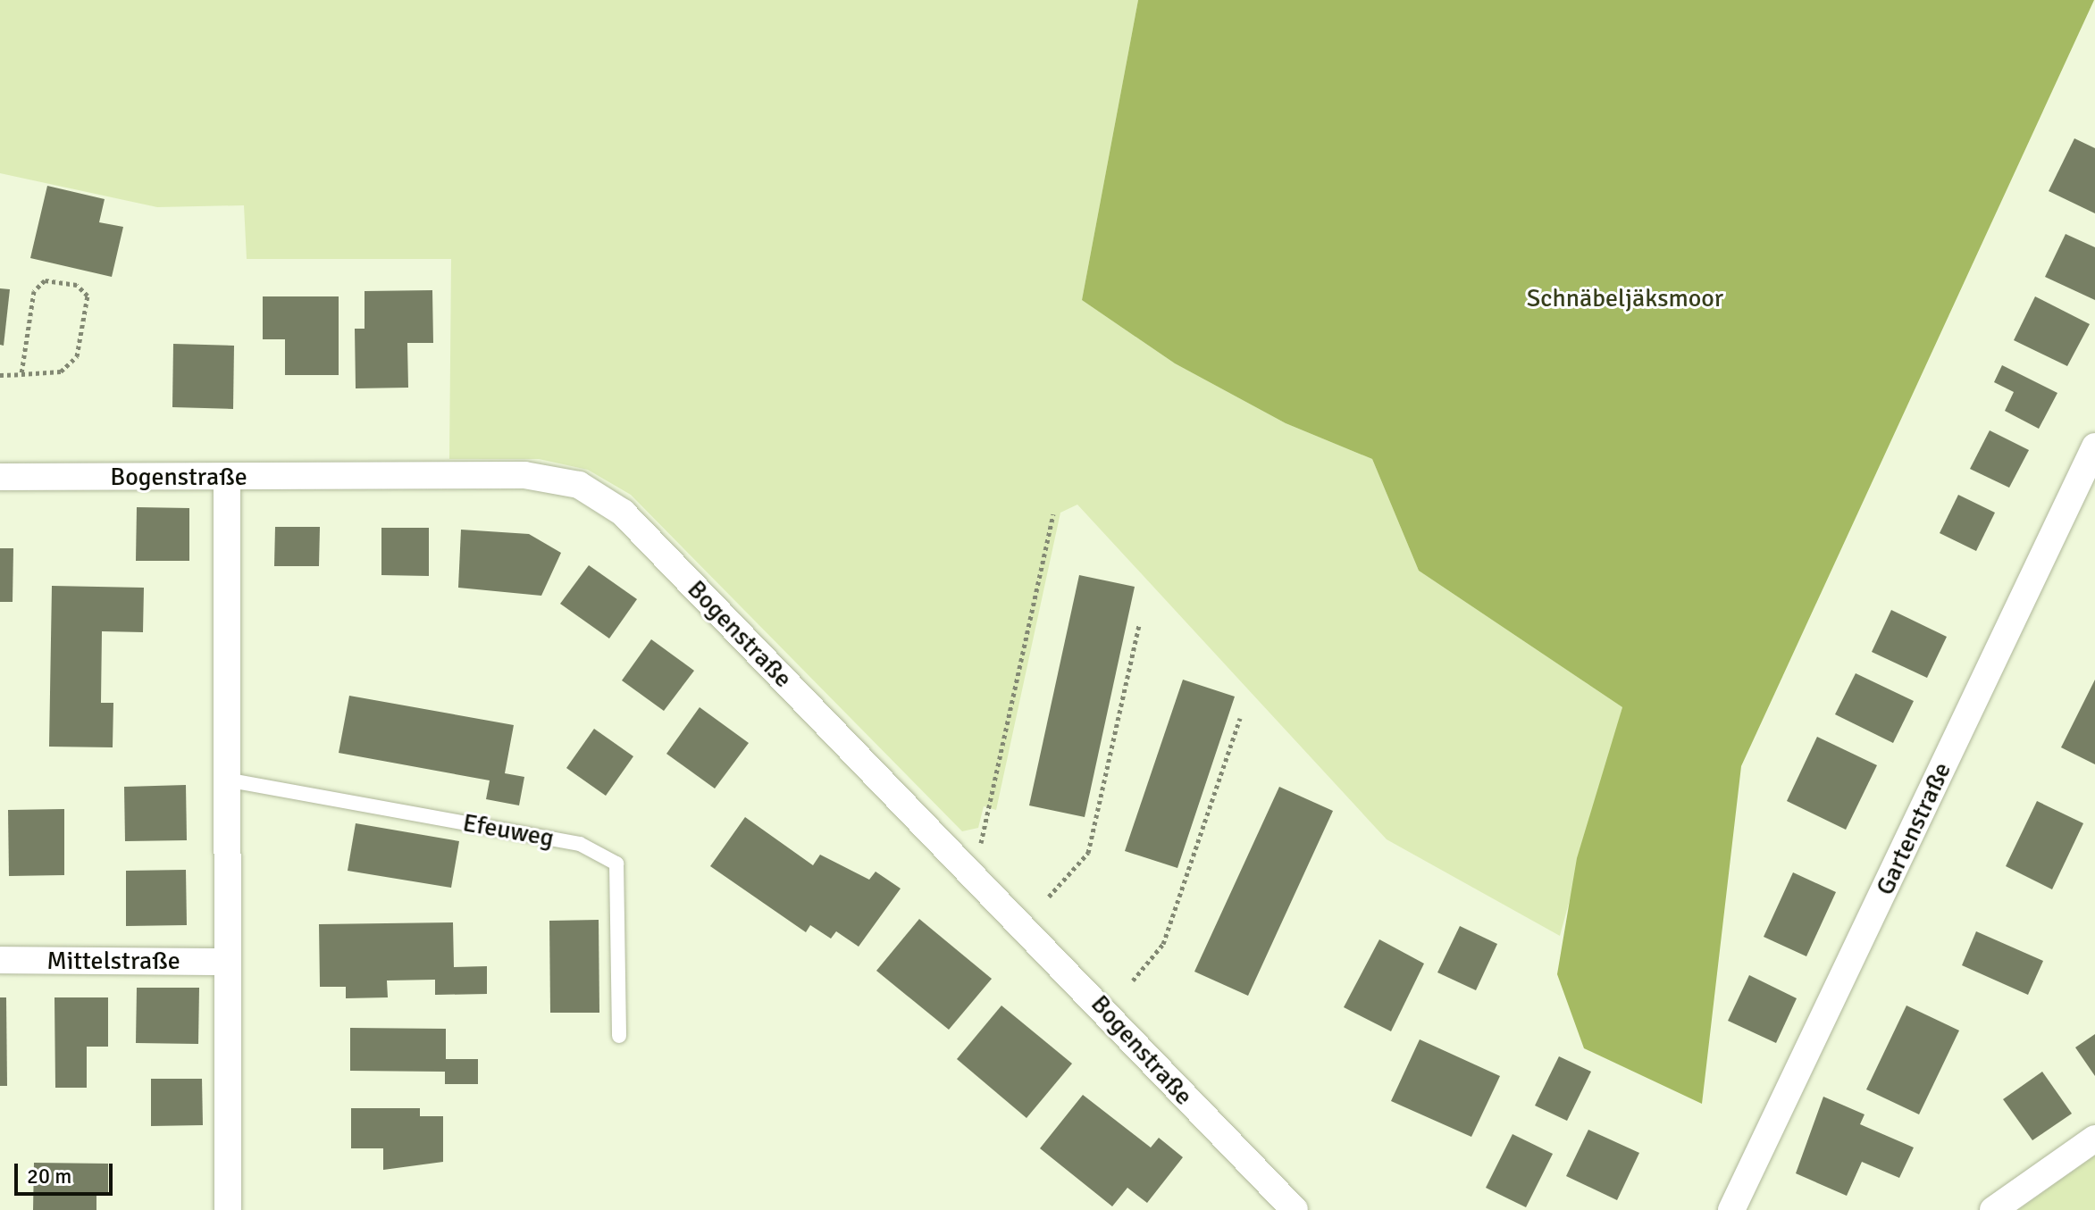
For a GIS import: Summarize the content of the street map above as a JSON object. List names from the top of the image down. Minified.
{"streets":{"street":["Bogenstraße","Gartenstraße","Mittelstraße"],"lane":["Efeuweg"]},"parks":["Schnäbeljäksmoor"],"scale_bar":"20 m"}
